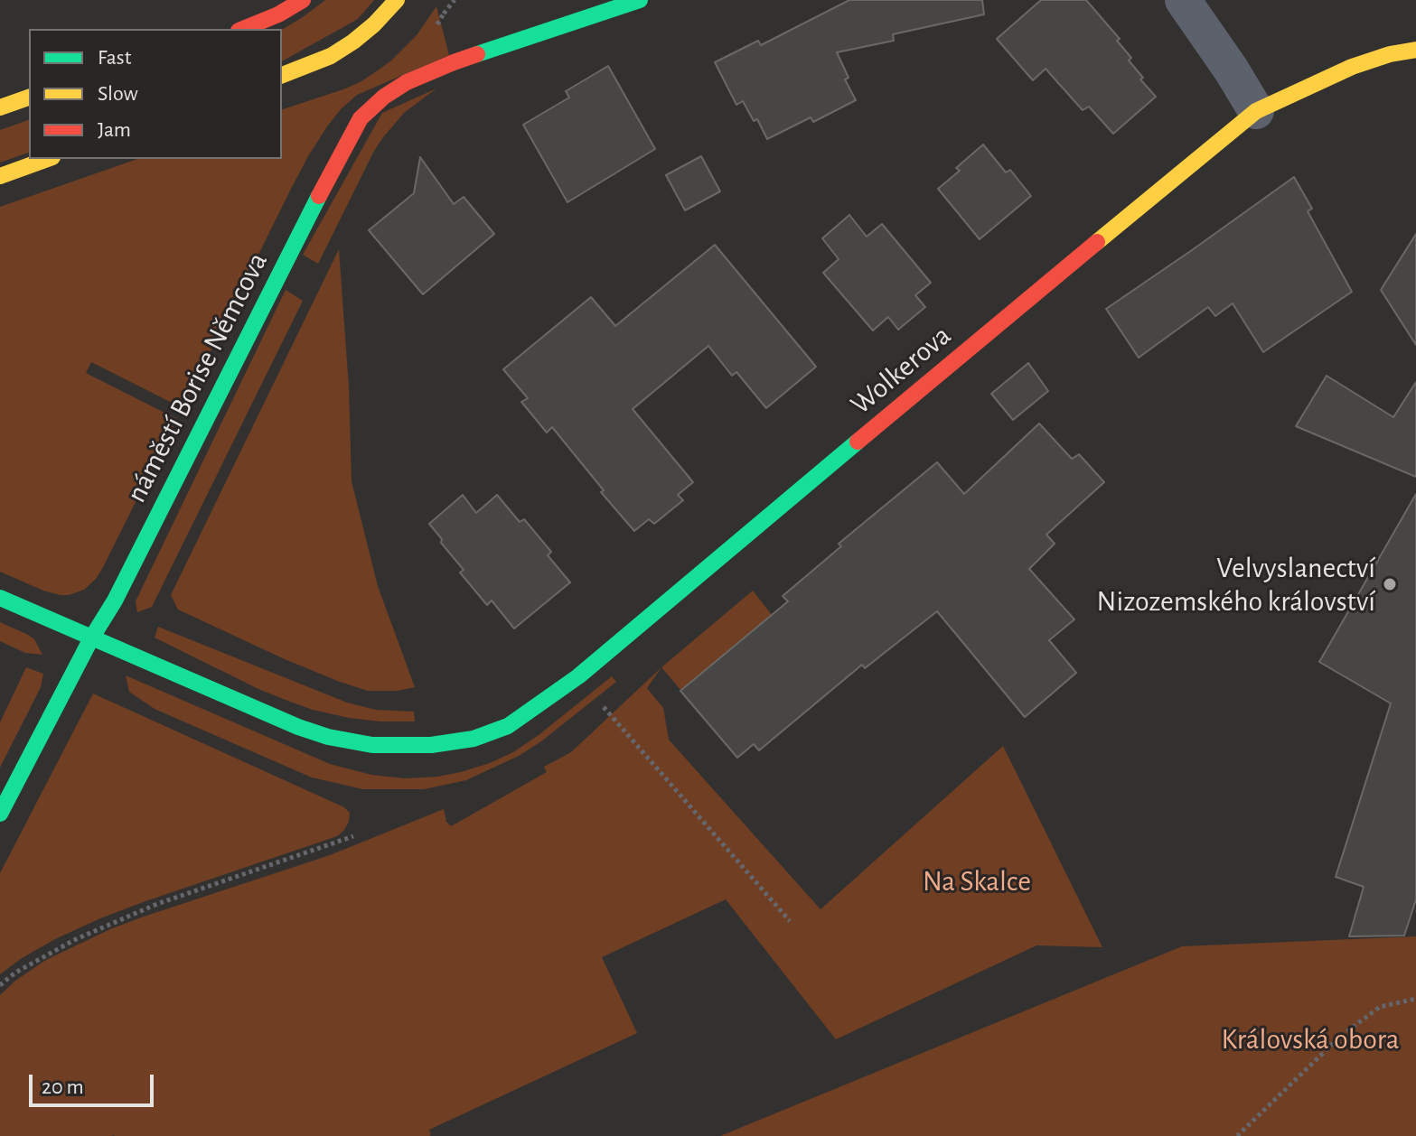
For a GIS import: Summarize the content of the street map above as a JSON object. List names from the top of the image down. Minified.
{"streets":{"street":["Wolkerova","náměstí Borise Němcova"]},"crossings":[["Wolkerova","náměstí Borise Němcova"]],"parks":["Na Skalce","Královská obora"],"places":["Velvyslanectví Nizozemského království"],"legend":["Fast","Slow","Jam"],"scale_bar":"20 m"}
